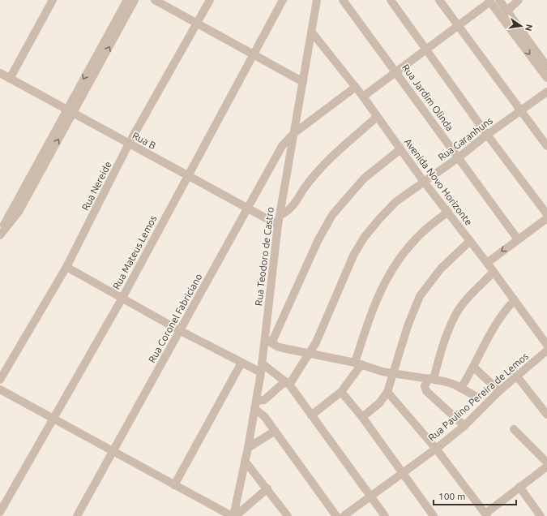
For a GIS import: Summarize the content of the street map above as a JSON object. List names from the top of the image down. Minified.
{"streets":{"street":["Rua Jardim Olinda","Rua Garanhuns","Rua B","Avenida Novo Horizonte","Rua Nereide","Rua Mateus Lemos","Rua Teodoro de Castro","Rua Coronel Fabriciano","Rua Paulino Pereira de Lemos"]},"crossings":[["Rua Jardim Olinda","Rua Garanhuns"],["Rua Garanhuns","Avenida Novo Horizonte"],["Rua Garanhuns","Rua Teodoro de Castro"],["Rua B","Rua Nereide"],["Rua B","Rua Mateus Lemos"],["Rua B","Rua Teodoro de Castro"],["Rua B","Rua Coronel Fabriciano"],["Avenida Novo Horizonte","Rua Teodoro de Castro"],["Avenida Novo Horizonte","Rua Coronel Fabriciano"],["Rua Teodoro de Castro","Rua Coronel Fabriciano"]],"scale_bar":"100 m","north":"right"}
